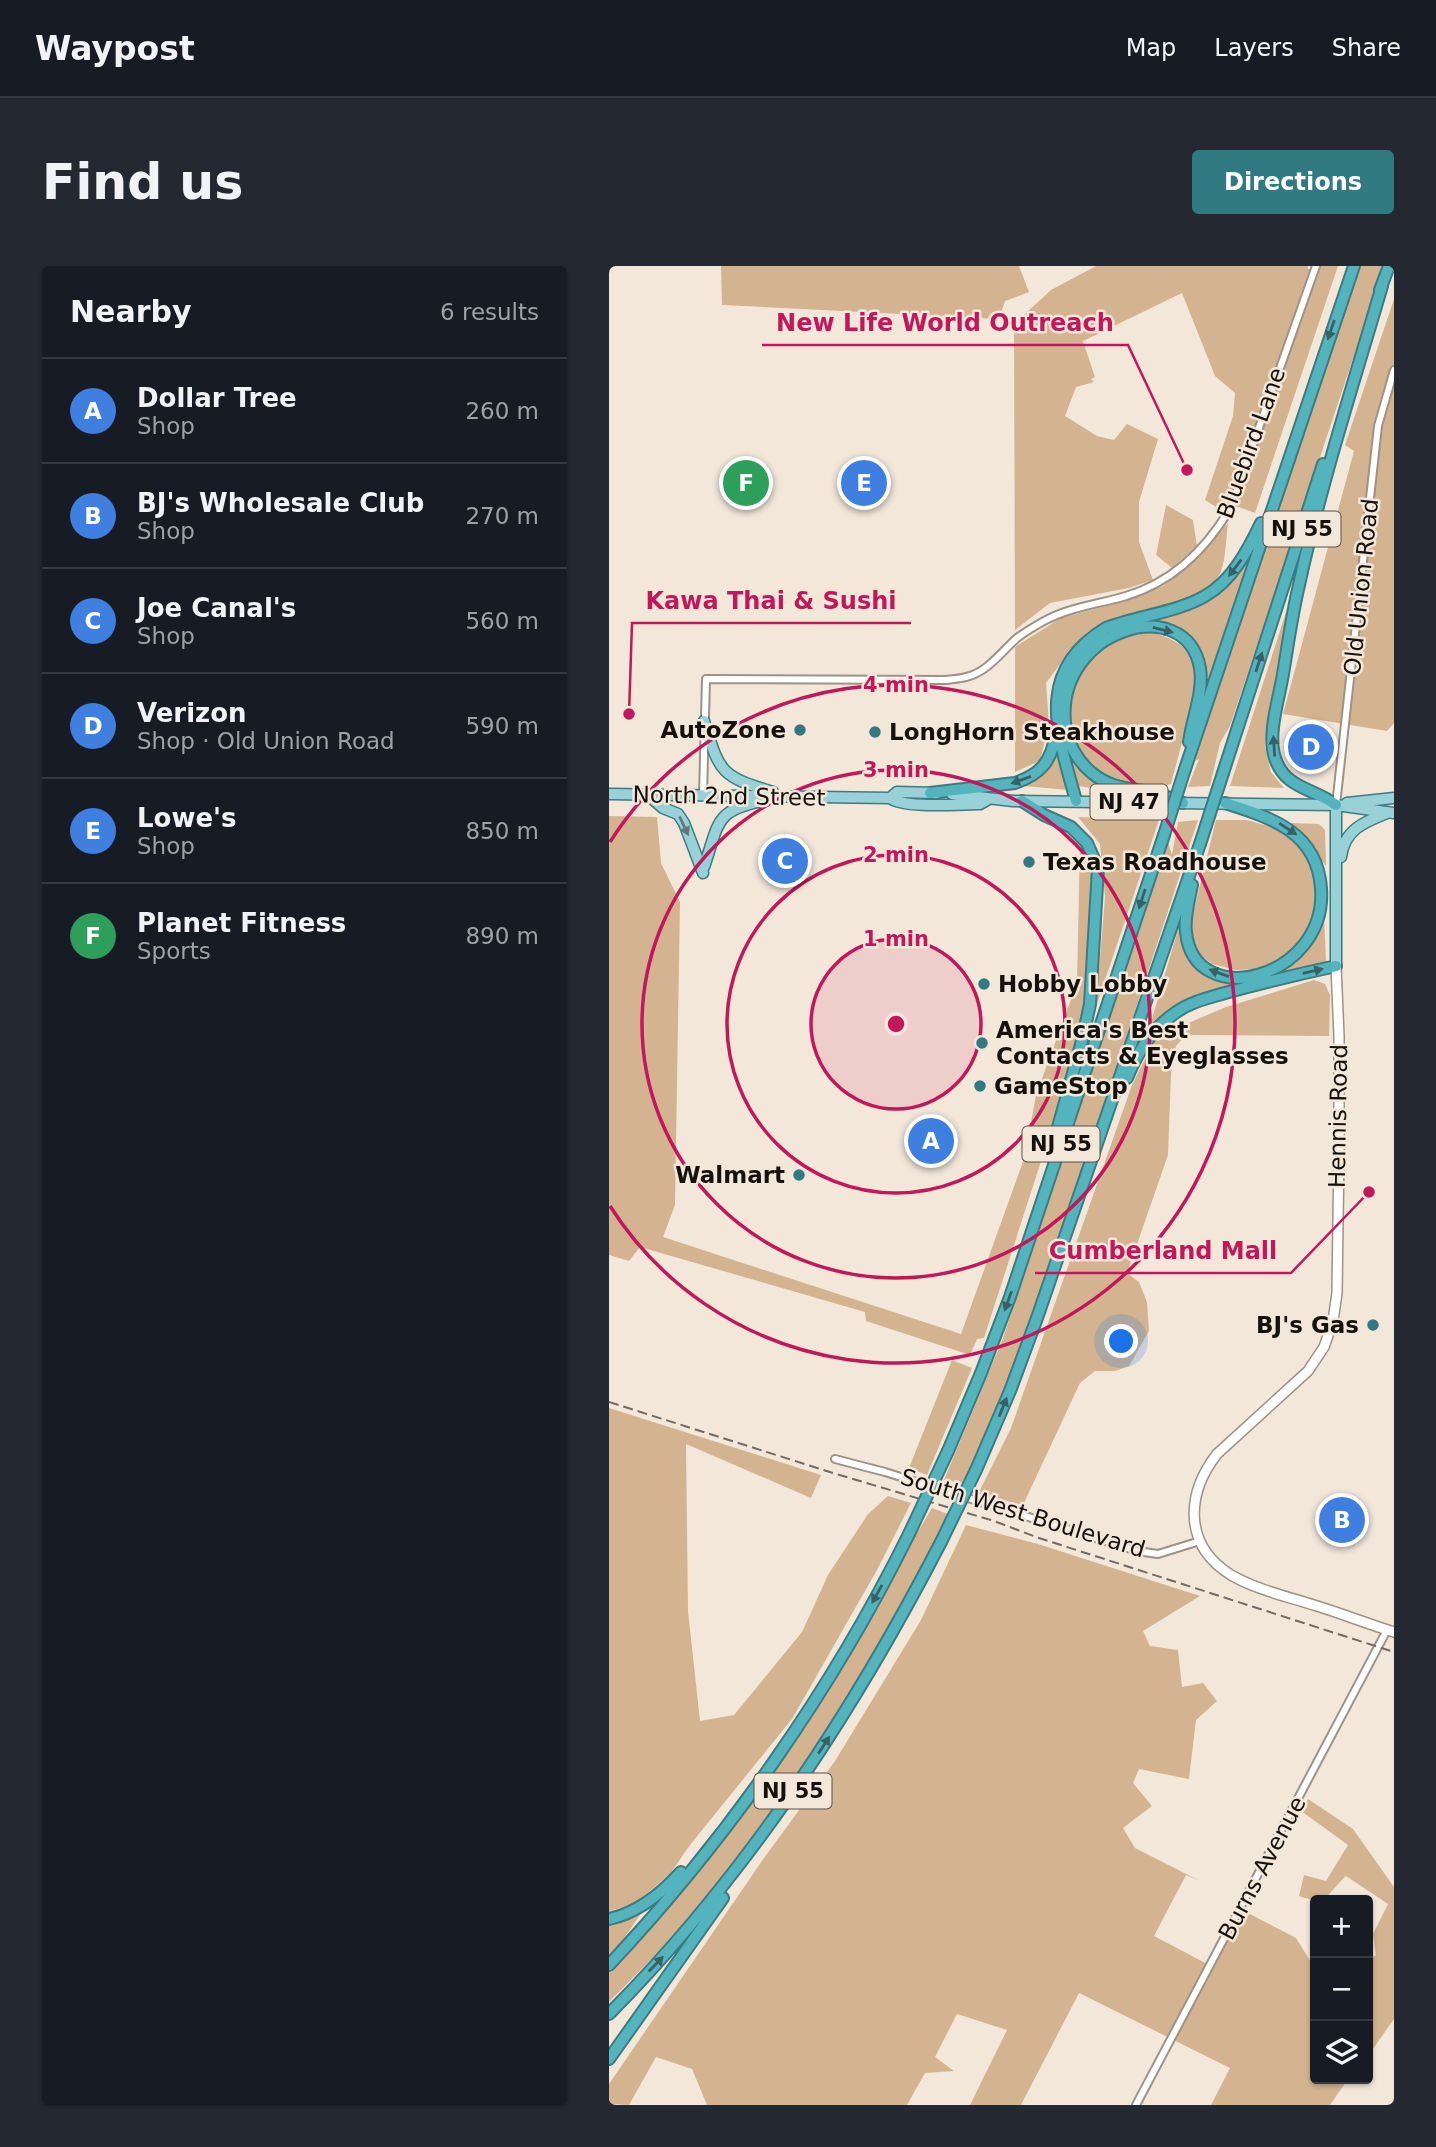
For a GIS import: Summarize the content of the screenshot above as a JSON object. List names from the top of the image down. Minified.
{"streets":{"highway":["NJ 55"],"main road":["North 2nd Street","NJ 47","Hennis Road"],"street":["Bluebird Lane","Old Union Road","South West Boulevard","Burns Avenue"]},"crossings":[["Old Union Road","North 2nd Street"],["Old Union Road","NJ 47"],["Old Union Road","Hennis Road"],["North 2nd Street","NJ 47"],["North 2nd Street","Hennis Road"],["NJ 47","Hennis Road"],["Hennis Road","South West Boulevard"]],"places":["New Life World Outreach","Kawa Thai & Sushi","AutoZone","LongHorn Steakhouse","Texas Roadhouse","Hobby Lobby","America's Best Contacts & Eyeglasses","GameStop","Walmart","Cumberland Mall","BJ's Gas"],"page":{"header":"Waypost","nav":["Map","Layers","Share"],"buttons":"Directions","title":"Find us","heading":["Nearby","6 results"],"list":[{"mark":"A","name":"Dollar Tree","note":"Shop","value":"260 m"},{"mark":"B","name":"BJ's Wholesale Club","note":"Shop","value":"270 m"},{"mark":"C","name":"Joe Canal's","note":"Shop","value":"560 m"},{"mark":"D","name":"Verizon","note":"Shop · Old Union Road","value":"590 m"},{"mark":"E","name":"Lowe's","note":"Shop","value":"850 m"},{"mark":"F","name":"Planet Fitness","note":"Sports","value":"890 m"}],"pins":["E","F","D","C","A","B"],"map_buttons":["+","−"]},"rings":["4 min","3 min","2 min","1 min"]}
